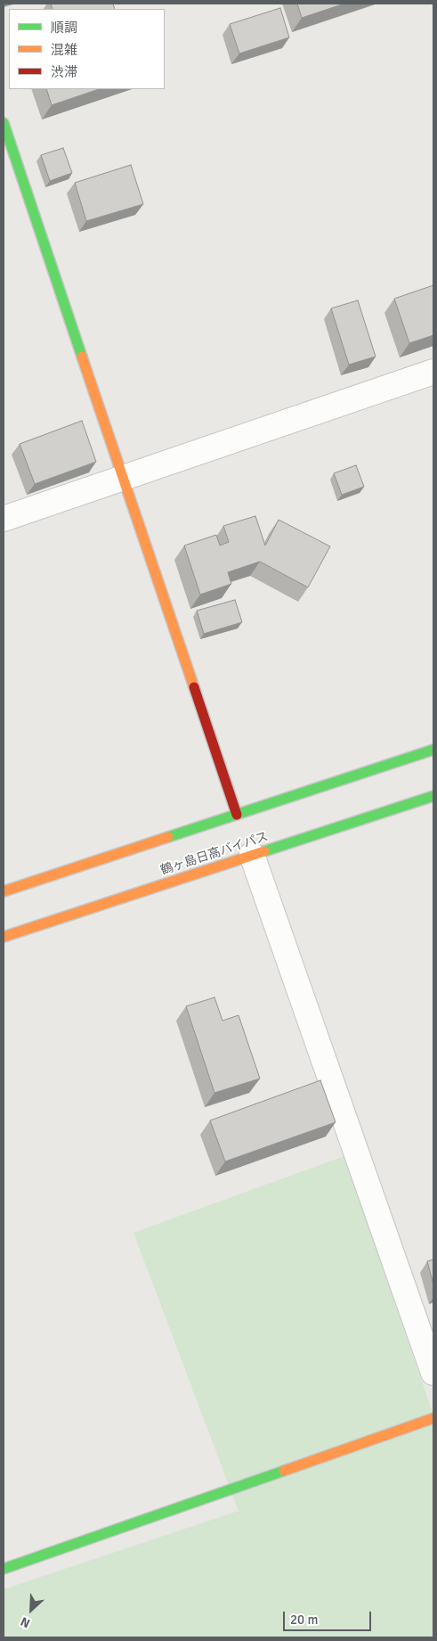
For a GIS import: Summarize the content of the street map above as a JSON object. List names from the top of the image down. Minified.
{"streets":{"main road":["鶴ヶ島日高バイパス"]},"legend":["順調","混雑","渋滞"],"scale_bar":"20 m","north":"bottom left"}
